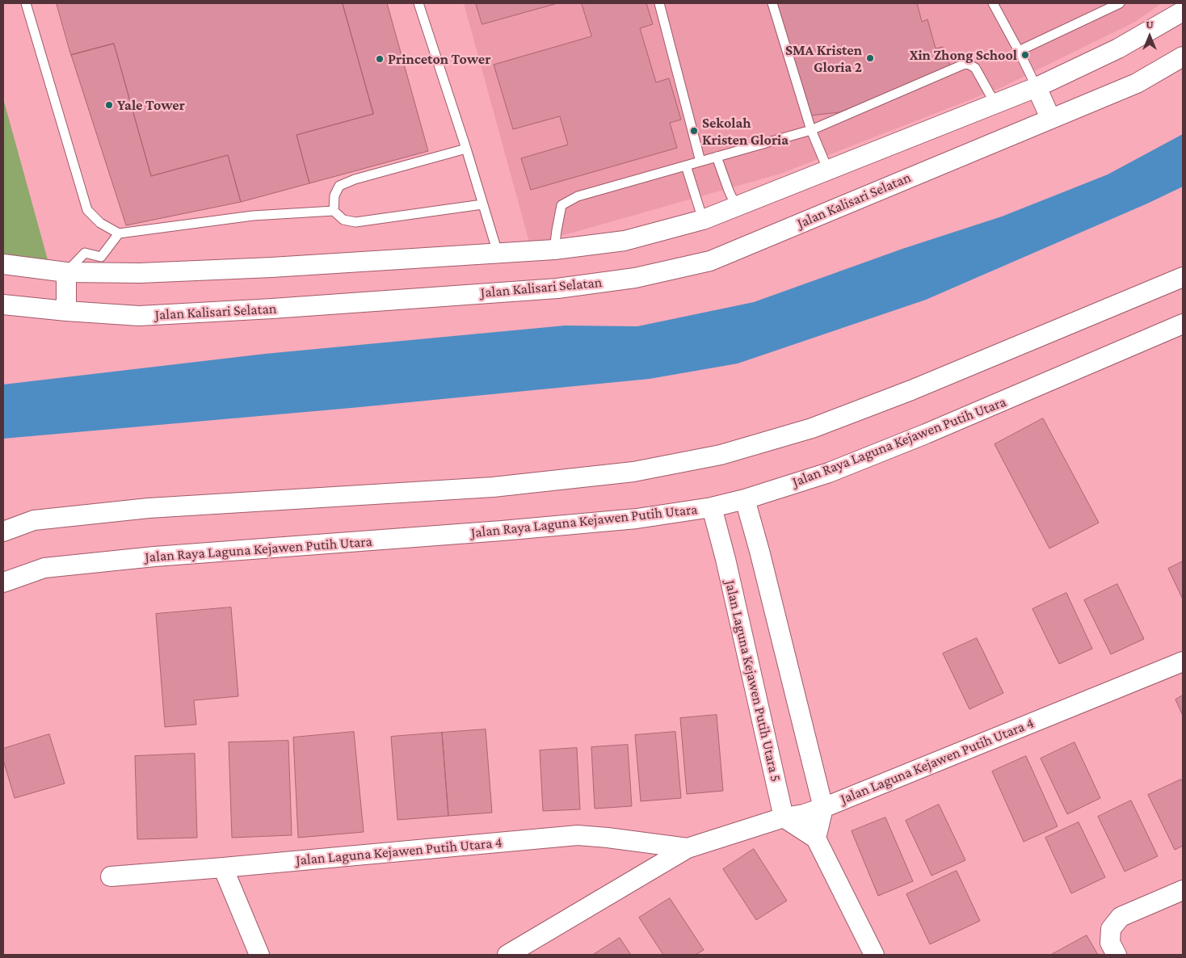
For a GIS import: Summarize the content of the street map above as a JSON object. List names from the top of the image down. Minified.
{"streets":{"street":["Jalan Kalisari Selatan","Jalan Raya Laguna Kejawen Putih Utara","Jalan Laguna Kejawen Putih Utara 5","Jalan Laguna Kejawen Putih Utara 4"]},"crossings":[["Jalan Raya Laguna Kejawen Putih Utara","Jalan Laguna Kejawen Putih Utara 5"],["Jalan Laguna Kejawen Putih Utara 5","Jalan Laguna Kejawen Putih Utara 4"]],"places":["Xin Zhong School","SMA Kristen Gloria 2","Princeton Tower","Yale Tower","Sekolah Kristen Gloria"],"north":"top"}
